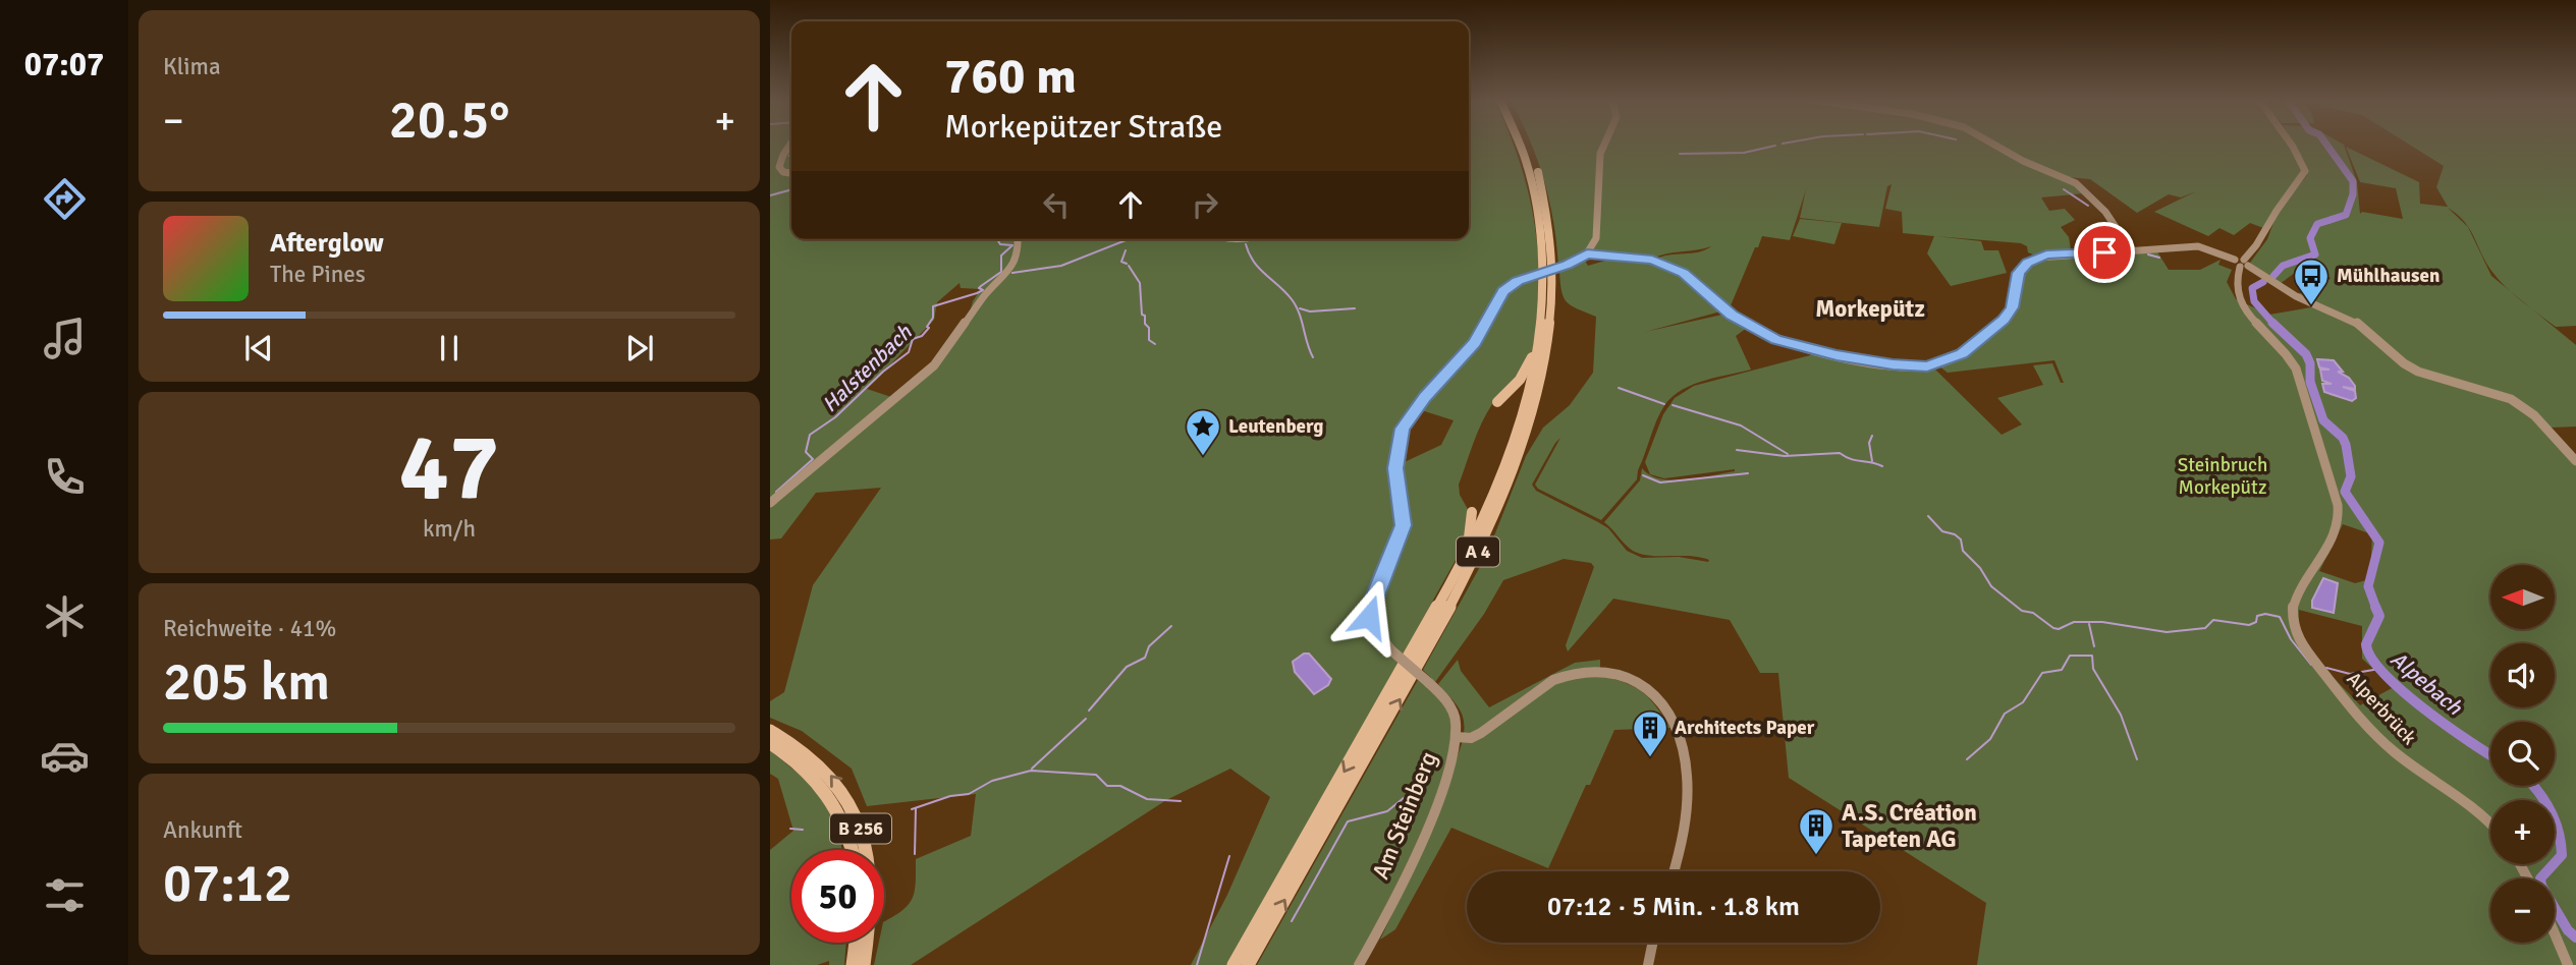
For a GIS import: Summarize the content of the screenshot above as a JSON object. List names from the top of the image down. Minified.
{"streets":{"highway":["A 4","B 256"],"street":["Alperbrück","Am Steinberg"]},"districts":["Morkepütz"],"water":["Halstenbach","Alpebach"],"parks":["Steinbruch Morkepütz"],"places":{"bus stop":["Mühlhausen"],"place":["Leutenberg"],"building":["Architects Paper","A.S. Création Tapeten AG"]},"north":"left","page":{"tabs":"07:07","tile":["Klima",["47","km/h"],["Reichweite · 41%","205 km"],["Ankunft","07:12"]],"turn":["760 m","Morkepützer Straße"],"heat":["−","20.5°","+"],"song":["Afterglow","The Pines"],"map_buttons":["+","−"],"limit":"50","trip":"07:12 · 5 Min. · 1.8 km"}}
